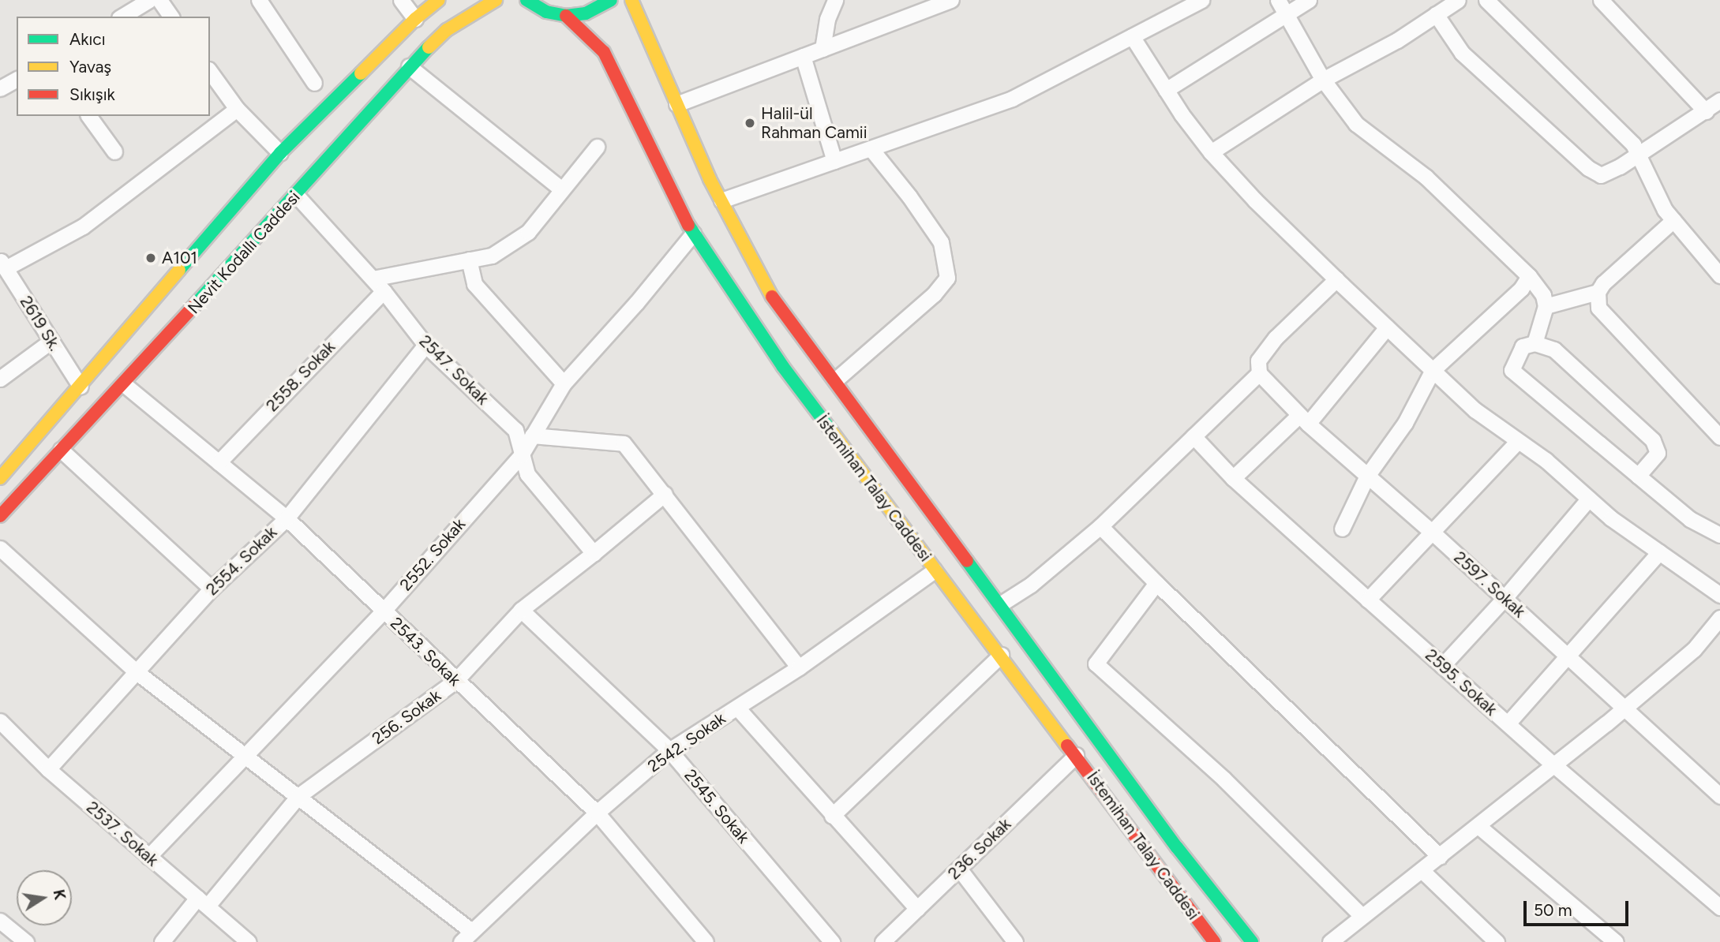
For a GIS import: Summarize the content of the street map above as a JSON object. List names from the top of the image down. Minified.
{"streets":{"street":["Nevit Kodallı Caddesi","2619 Sk.","2547. Sokak","2558. Sokak","İstemihan Talay Caddesi","2552. Sokak","2554. Sokak","2597. Sokak","2543. Sokak","2595. Sokak","256. Sokak","2542. Sokak","2545. Sokak","2537. Sokak","236. Sokak"]},"crossings":[["Nevit Kodallı Caddesi","2547. Sokak"],["Nevit Kodallı Caddesi","2543. Sokak"],["2547. Sokak","2558. Sokak"],["2547. Sokak","2552. Sokak"],["2547. Sokak","2554. Sokak"],["2547. Sokak","256. Sokak"],["2558. Sokak","2543. Sokak"],["İstemihan Talay Caddesi","2552. Sokak"],["İstemihan Talay Caddesi","2542. Sokak"],["İstemihan Talay Caddesi","236. Sokak"],["2552. Sokak","2543. Sokak"],["2552. Sokak","2537. Sokak"],["2554. Sokak","2543. Sokak"],["2554. Sokak","2537. Sokak"],["2543. Sokak","256. Sokak"],["2543. Sokak","2542. Sokak"],["256. Sokak","2545. Sokak"],["256. Sokak","2537. Sokak"],["2542. Sokak","2545. Sokak"]],"places":["Halil-ül Rahman Camii","A101"],"legend":["Akıcı","Yavaş","Sıkışık"],"scale_bar":"50 m","north":"right"}
